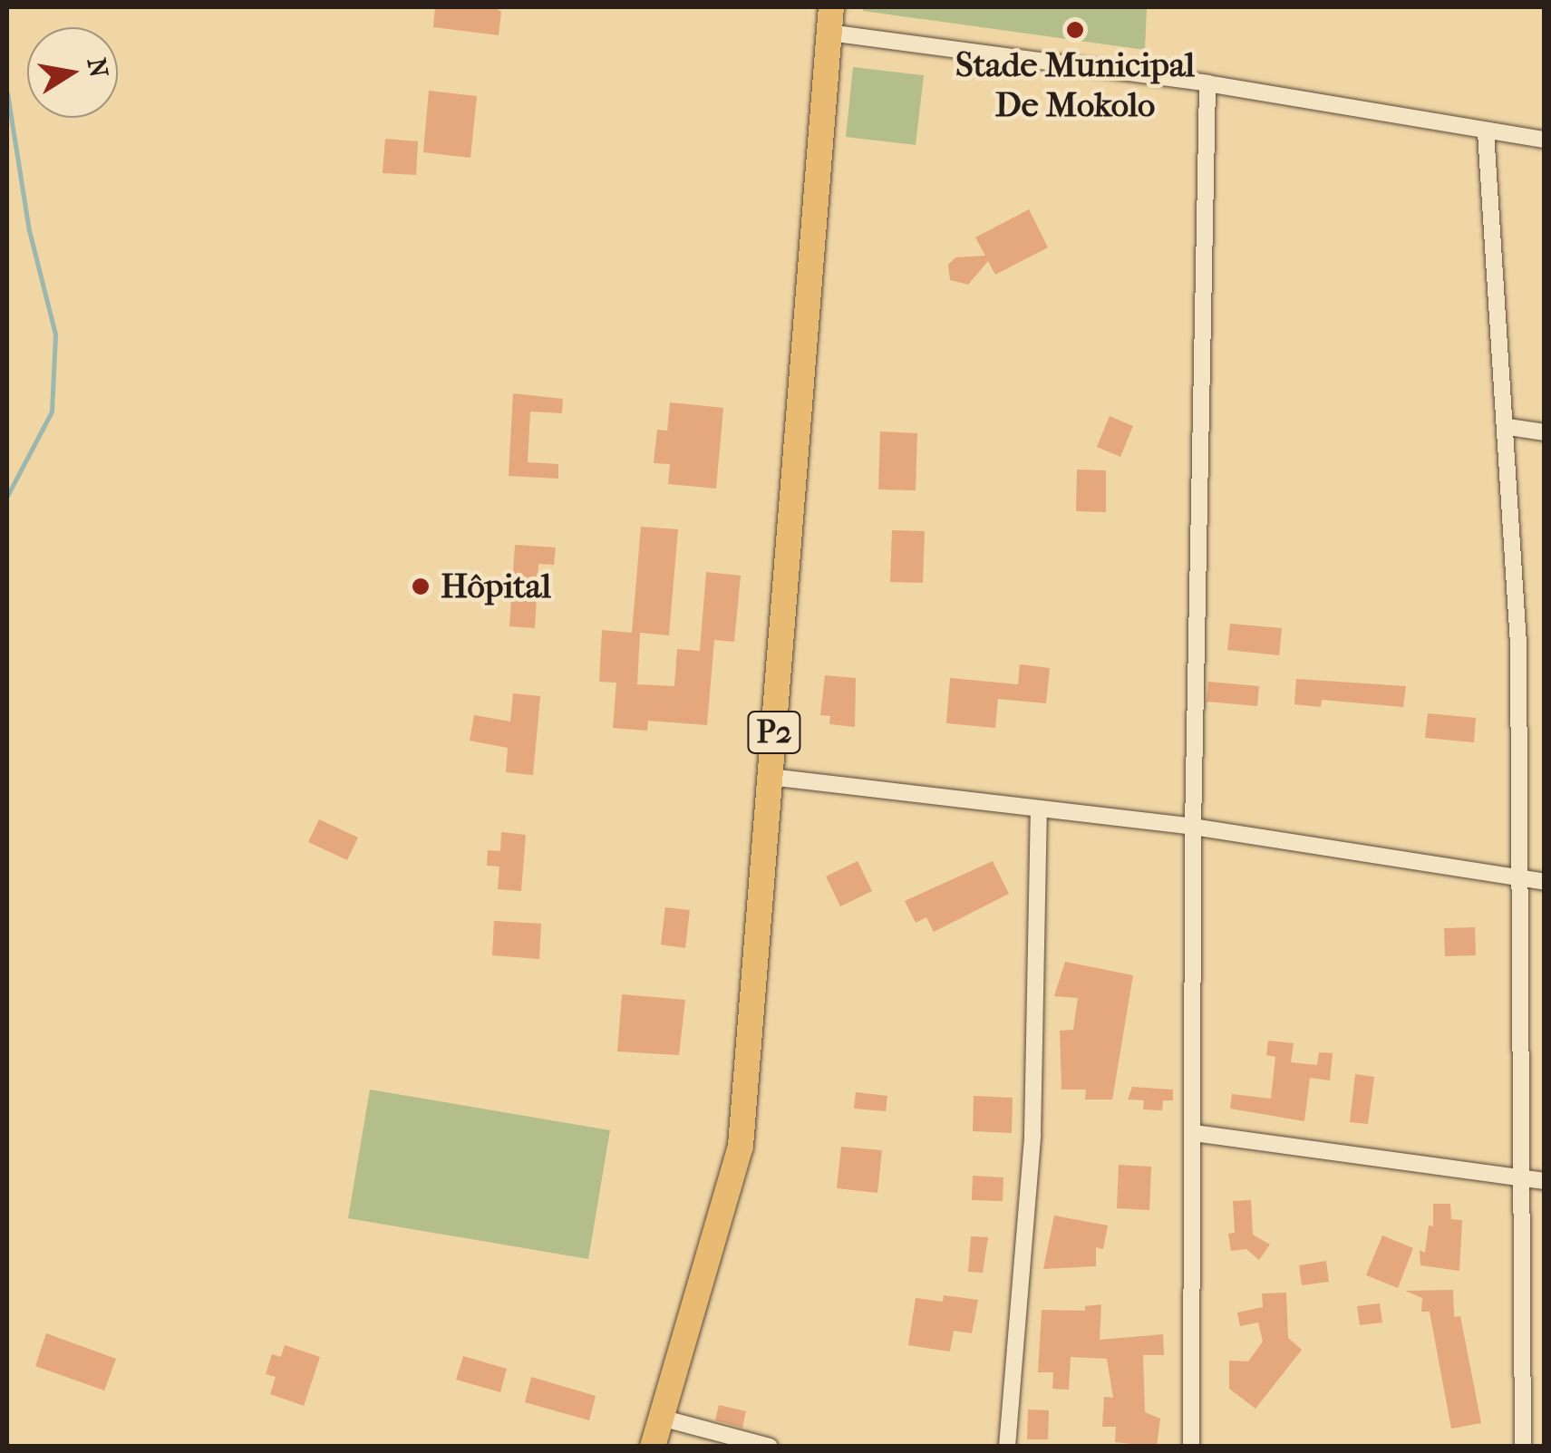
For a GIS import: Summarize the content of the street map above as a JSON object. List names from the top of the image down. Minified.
{"streets":{"main road":["P2"]},"places":["Stade Municipal De Mokolo","Hôpital"],"north":"right"}
